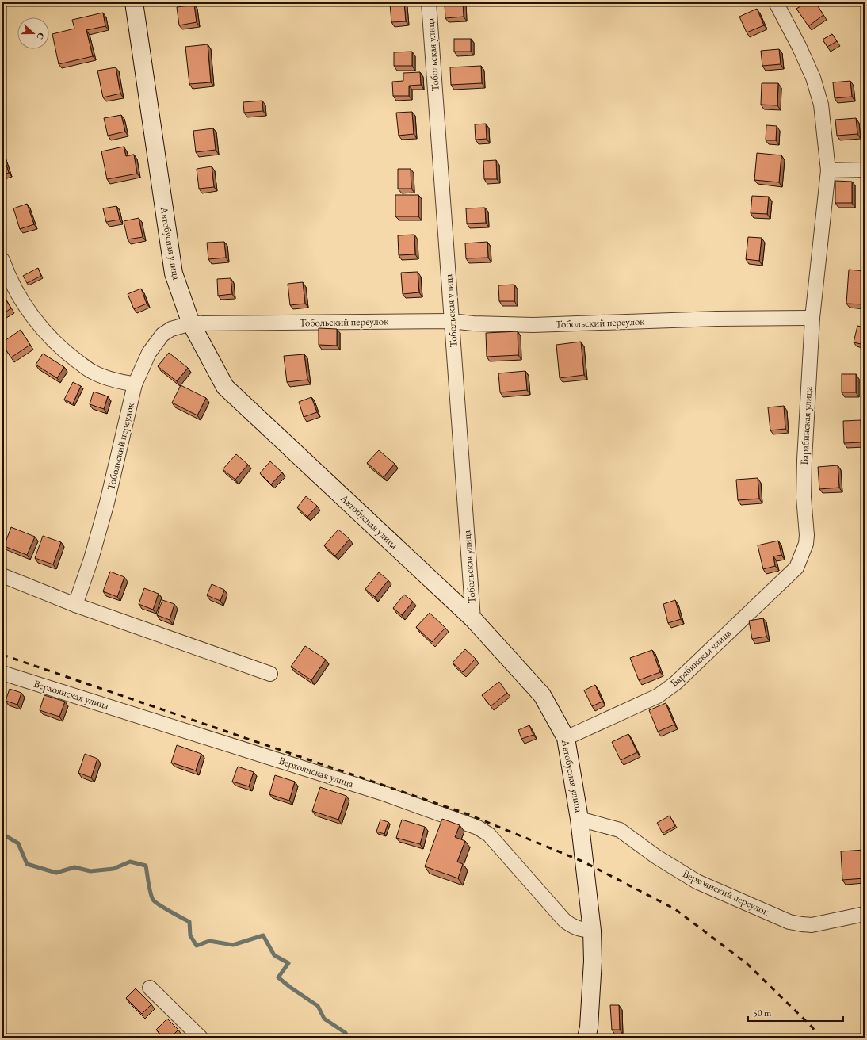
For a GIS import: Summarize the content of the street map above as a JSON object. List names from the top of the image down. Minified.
{"streets":{"street":["Тобольская улица","Автобусная улица","Тобольский переулок","Барабинская улица","Верхоянская улица","Верхоянский переулок"]},"crossings":[["Тобольская улица","Автобусная улица"],["Тобольская улица","Тобольский переулок"],["Автобусная улица","Тобольский переулок"],["Автобусная улица","Барабинская улица"],["Автобусная улица","Верхоянская улица"],["Автобусная улица","Верхоянский переулок"],["Тобольский переулок","Барабинская улица"]],"scale_bar":"50 m","north":"right"}
